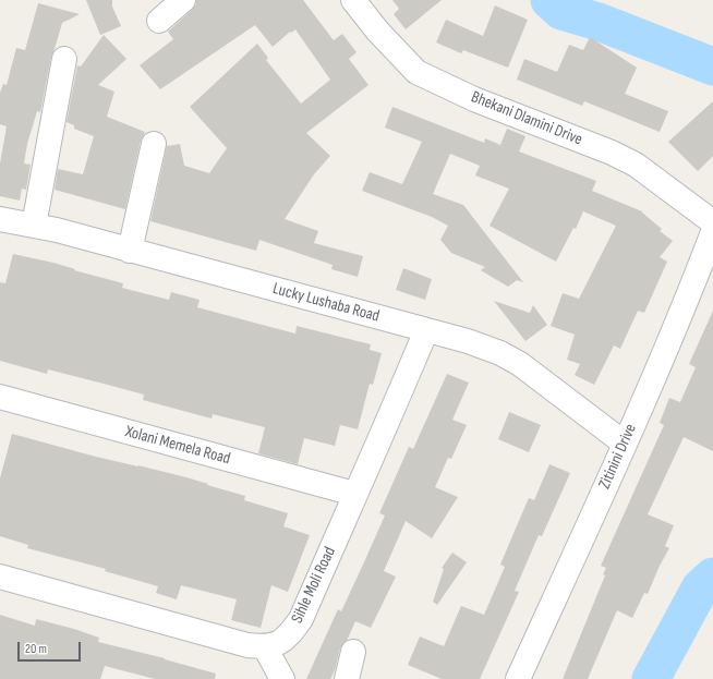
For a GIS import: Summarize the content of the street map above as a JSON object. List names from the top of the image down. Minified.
{"streets":{"street":["Bhekani Dlamini Drive","Lucky Lushaba Road","Xolani Memela Road","Zitinini Drive","Sihle Moli Road"]},"crossings":[["Lucky Lushaba Road","Zitinini Drive"],["Lucky Lushaba Road","Sihle Moli Road"],["Xolani Memela Road","Sihle Moli Road"]],"scale_bar":"20 m"}
